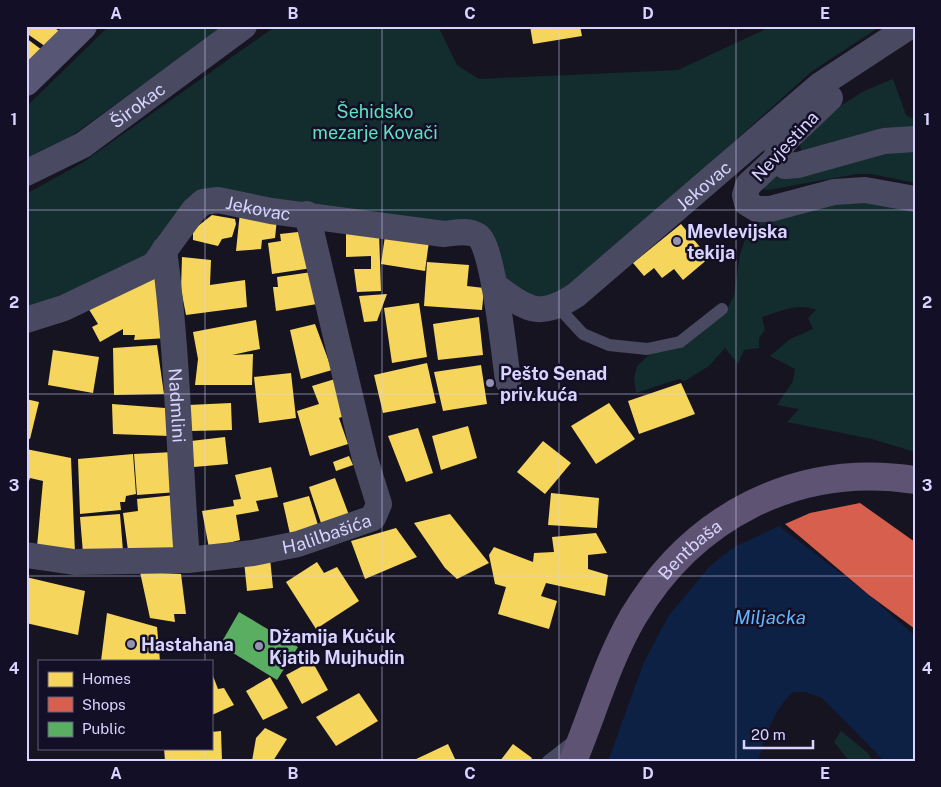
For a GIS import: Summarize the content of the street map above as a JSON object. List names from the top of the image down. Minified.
{"streets":{"main road":["Bentbaša"],"street":["Širokac","Nevjestina","Jekovac","Nadmlini","Halilbašića"]},"crossings":[["Nevjestina","Jekovac"],["Jekovac","Nadmlini"],["Jekovac","Halilbašića"],["Nadmlini","Halilbašića"]],"water":["Miljacka"],"parks":["Šehidsko mezarje Kovači"],"places":["Mevlevijska tekija","Pešto Senad priv.kuća","Hastahana","Džamija Kučuk Kjatib Mujhudin"],"legend":["Homes","Shops","Public"],"scale_bar":"20 m","grid":{"columns":["A","B","C","D","E"],"rows":["1","2","3","4"]}}
